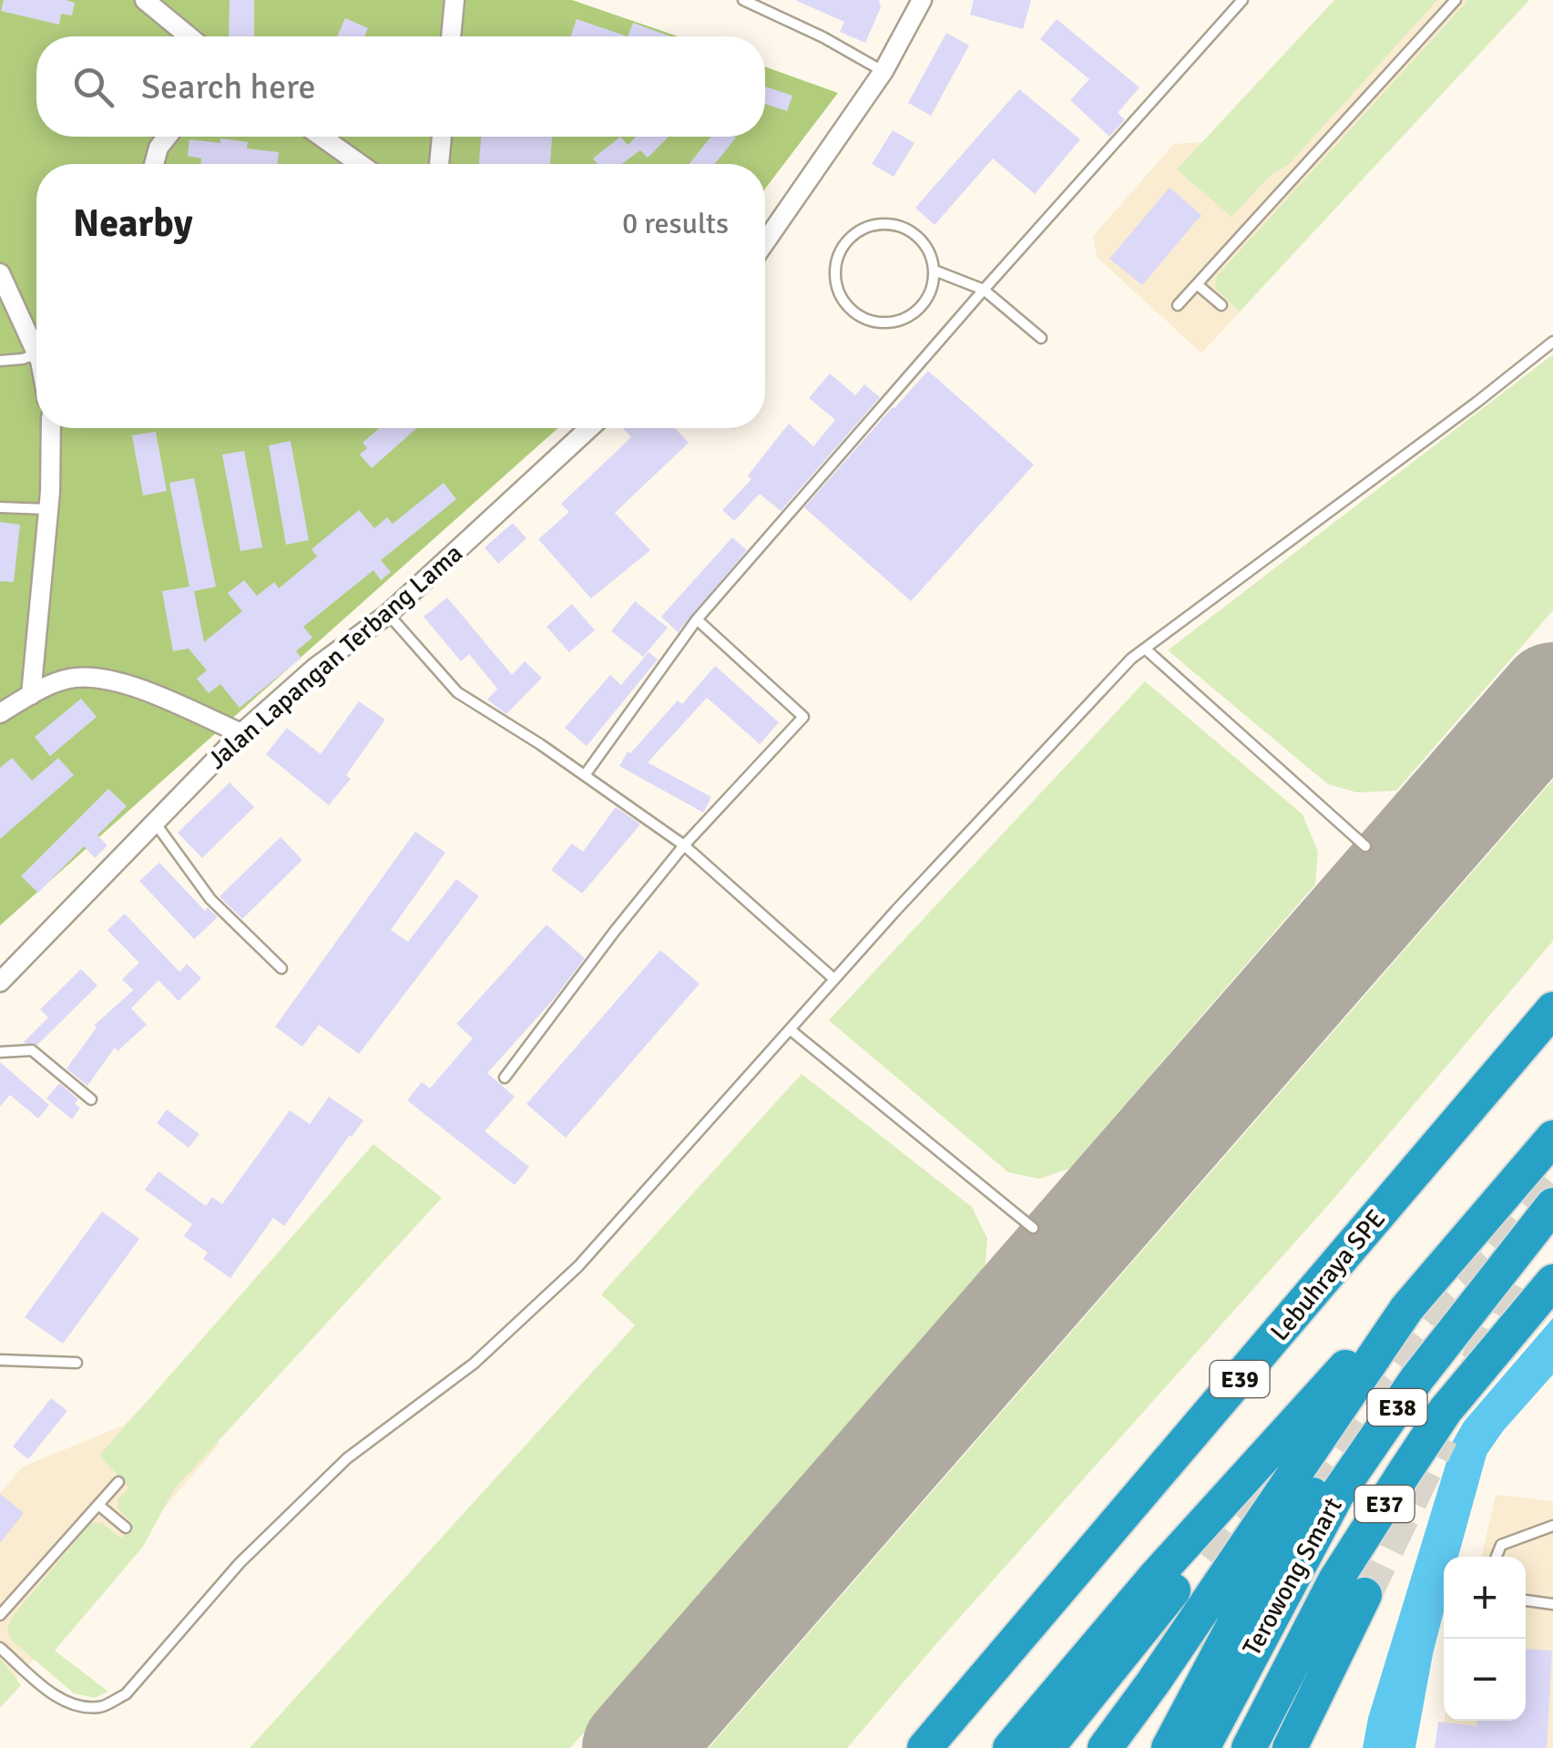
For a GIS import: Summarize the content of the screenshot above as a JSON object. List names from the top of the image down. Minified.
{"streets":{"highway":["Lebuhraya SPE","E39","E38","E37","Terowong Smart"],"street":["Jalan Lapangan Terbang Lama"]},"page":{"search":"Search here","heading":["Nearby","0 results"],"map_buttons":["+","−"]}}
